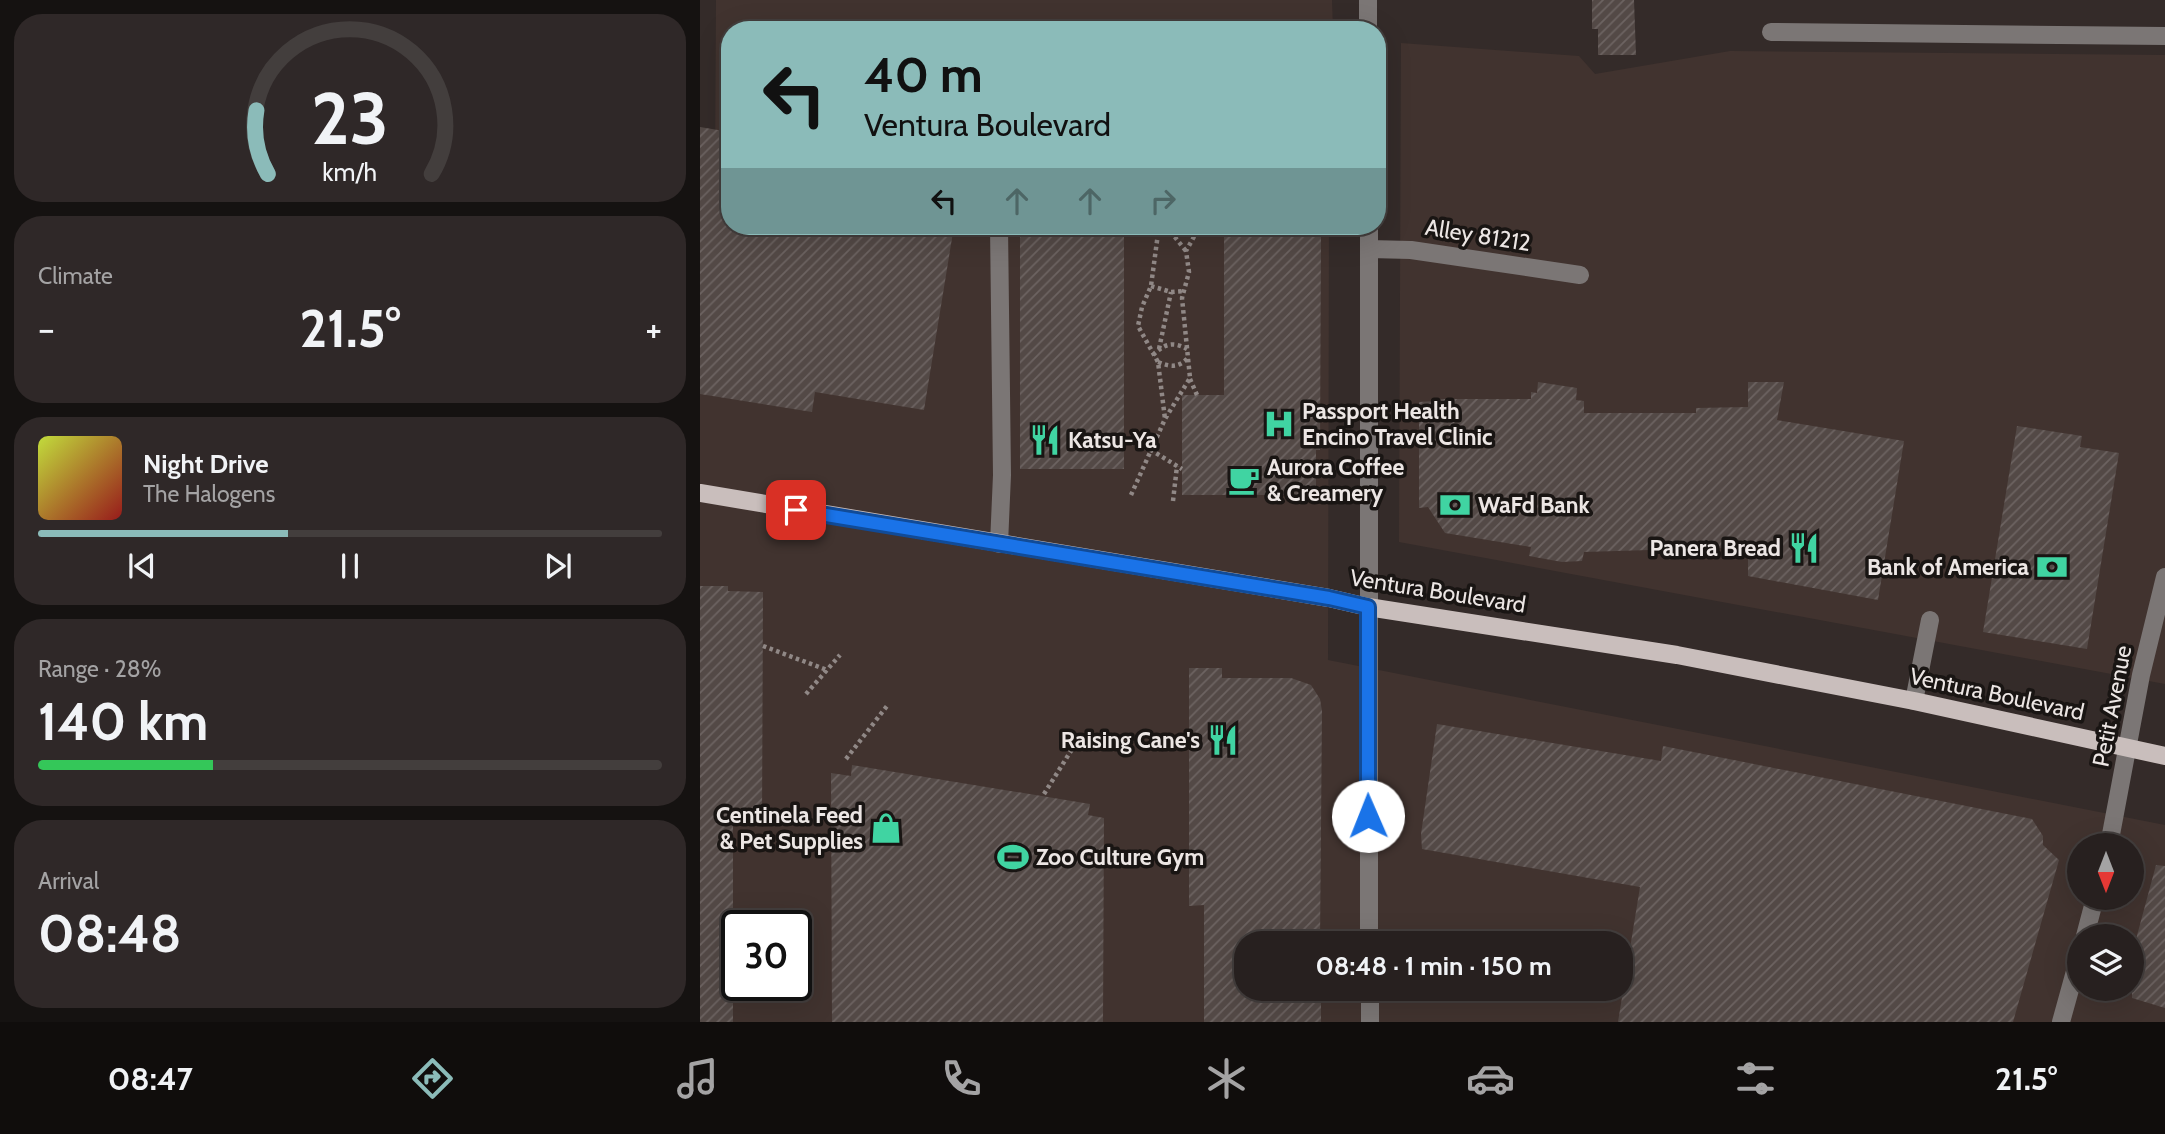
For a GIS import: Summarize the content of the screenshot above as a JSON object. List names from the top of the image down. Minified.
{"streets":{"main road":["Ventura Boulevard"],"street":["Alley 81212","Petit Avenue"]},"crossings":[["Ventura Boulevard","Petit Avenue"]],"places":{"hospital":["Passport Health Encino Travel Clinic"],"restaurant":["Katsu-Ya","Panera Bread","Raising Cane's"],"cafe":["Aurora Coffee & Creamery"],"bank":["WaFd Bank","Bank of America"],"shop":["Centinela Feed & Pet Supplies"],"sports":["Zoo Culture Gym"]},"north":"bottom","page":{"turn":["40 m","Ventura Boulevard"],"tile":["Climate",["Range · 28%","140 km"],["Arrival","08:48"]],"heat":["−","21.5°","+"],"song":["Night Drive","The Halogens"],"limit":"30","trip":"08:48 · 1 min · 150 m","tabs":["08:47","21.5°"],"gauge":["23","km/h"]}}
